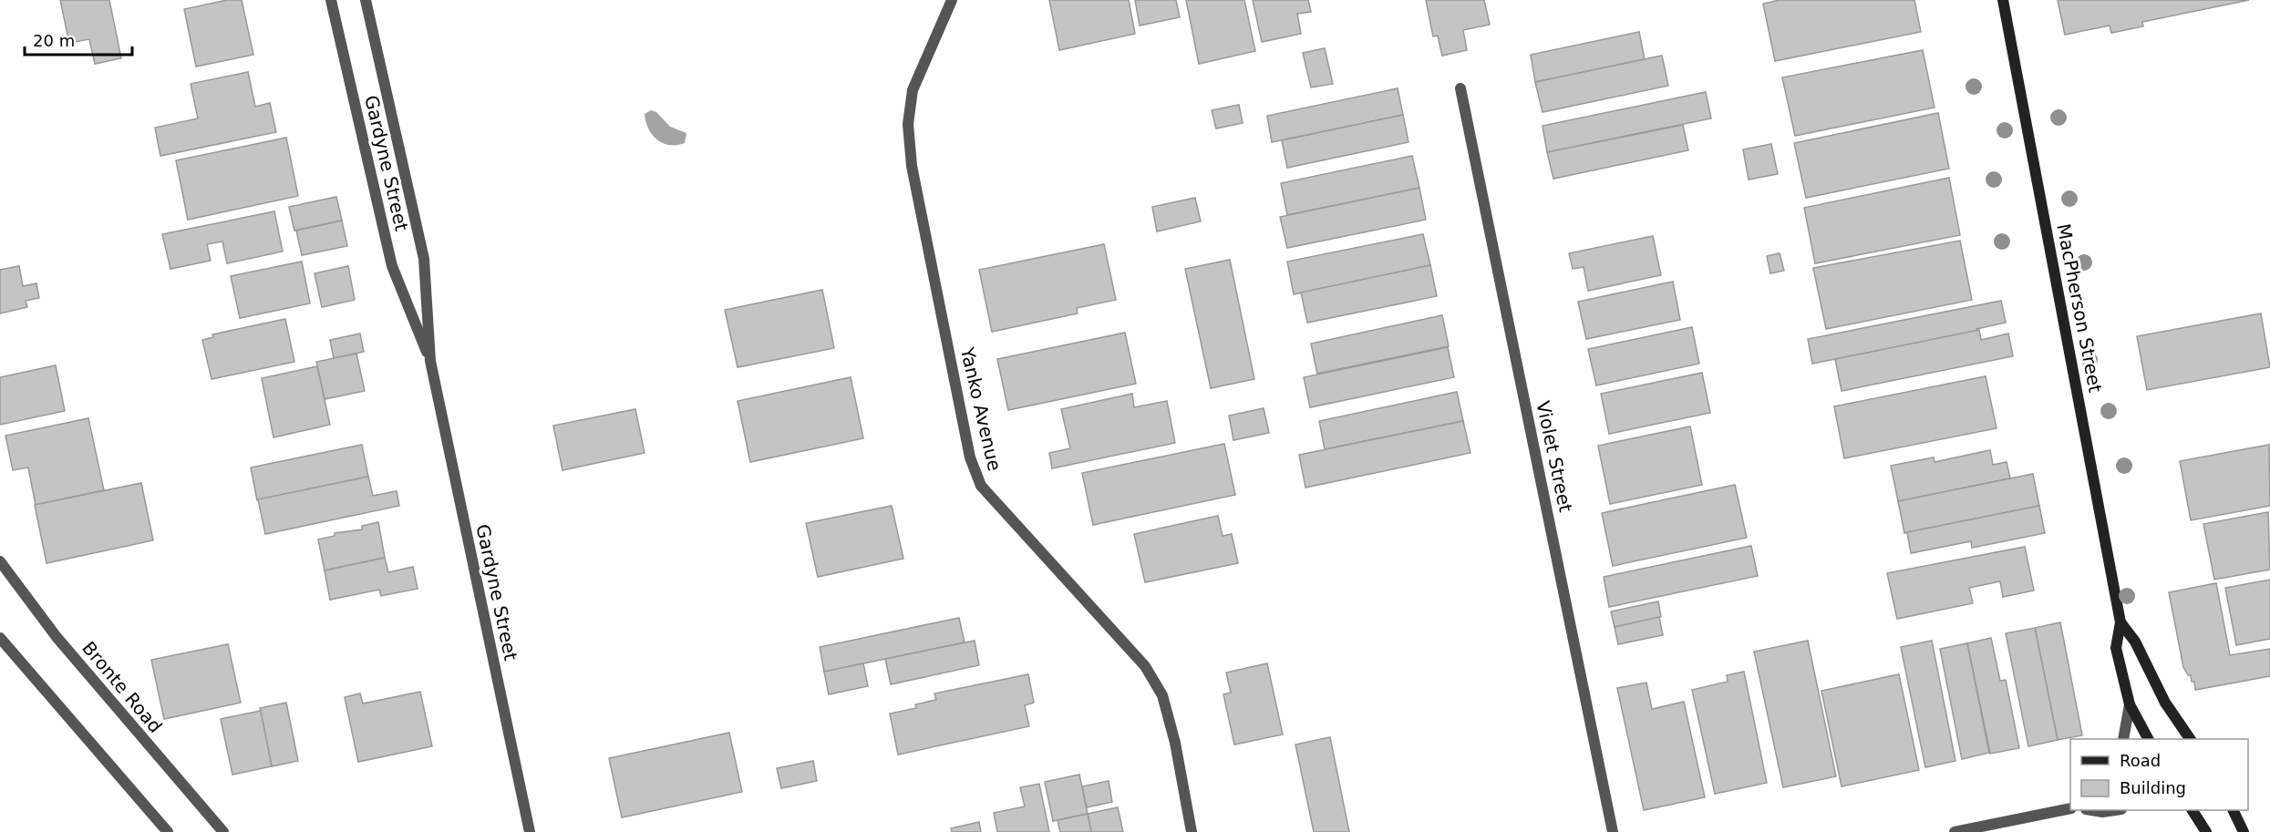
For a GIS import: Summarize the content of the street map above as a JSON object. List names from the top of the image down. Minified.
{"streets":{"main road":["MacPherson Street"],"street":["Gardyne Street","Yanko Avenue","Violet Street","Bronte Road"]},"legend":["Road","Building"],"scale_bar":"20 m"}
